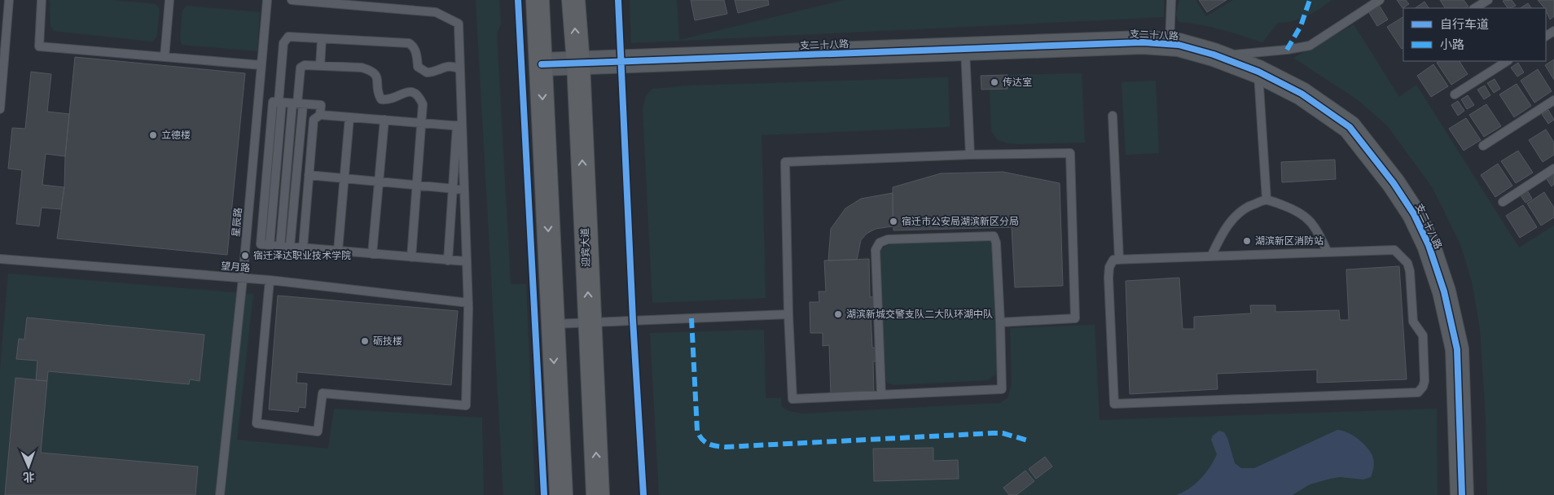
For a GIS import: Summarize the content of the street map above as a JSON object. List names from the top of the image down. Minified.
{"streets":{"highway":["迎宾大道"],"street":["支二十八路"],"lane":["星辰路","望月路"]},"crossings":[["支二十八路","迎宾大道"],["星辰路","望月路"]],"places":["传达室","立德楼","宿迁市公安局湖滨新区分局","湖滨新区消防站","宿迁泽达职业技术学院","湖滨新城交警支队二大队环湖中队","砺技楼"],"legend":["自行车道","小路"],"north":"bottom"}
